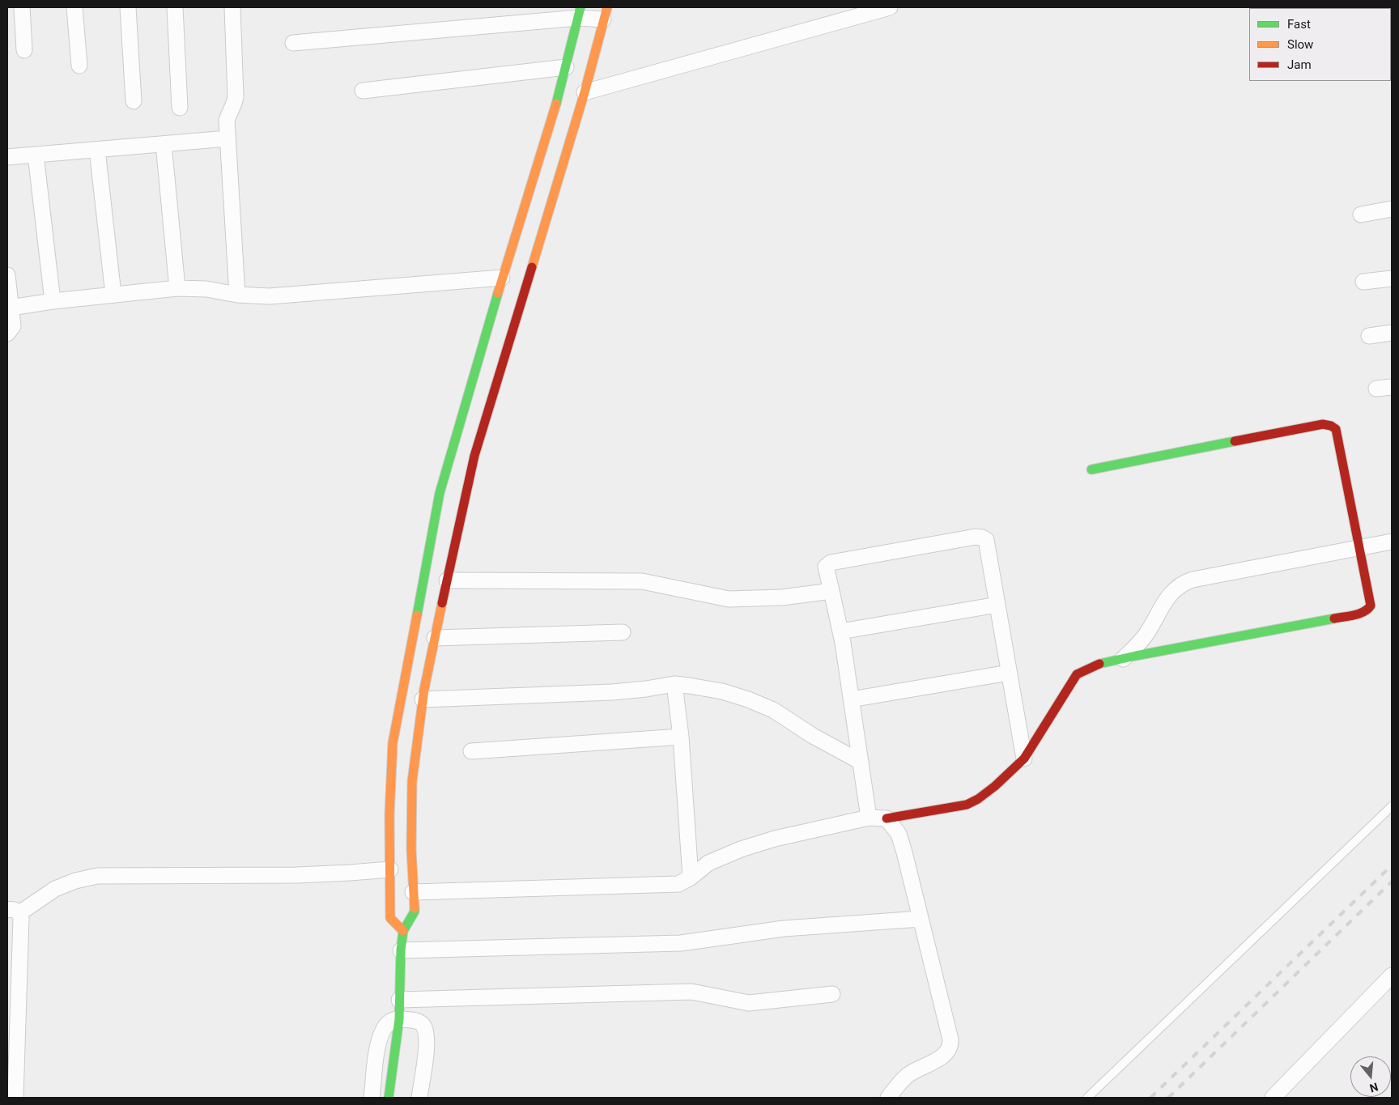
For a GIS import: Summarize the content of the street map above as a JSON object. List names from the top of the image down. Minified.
{"legend":["Fast","Slow","Jam"],"north":"bottom"}
